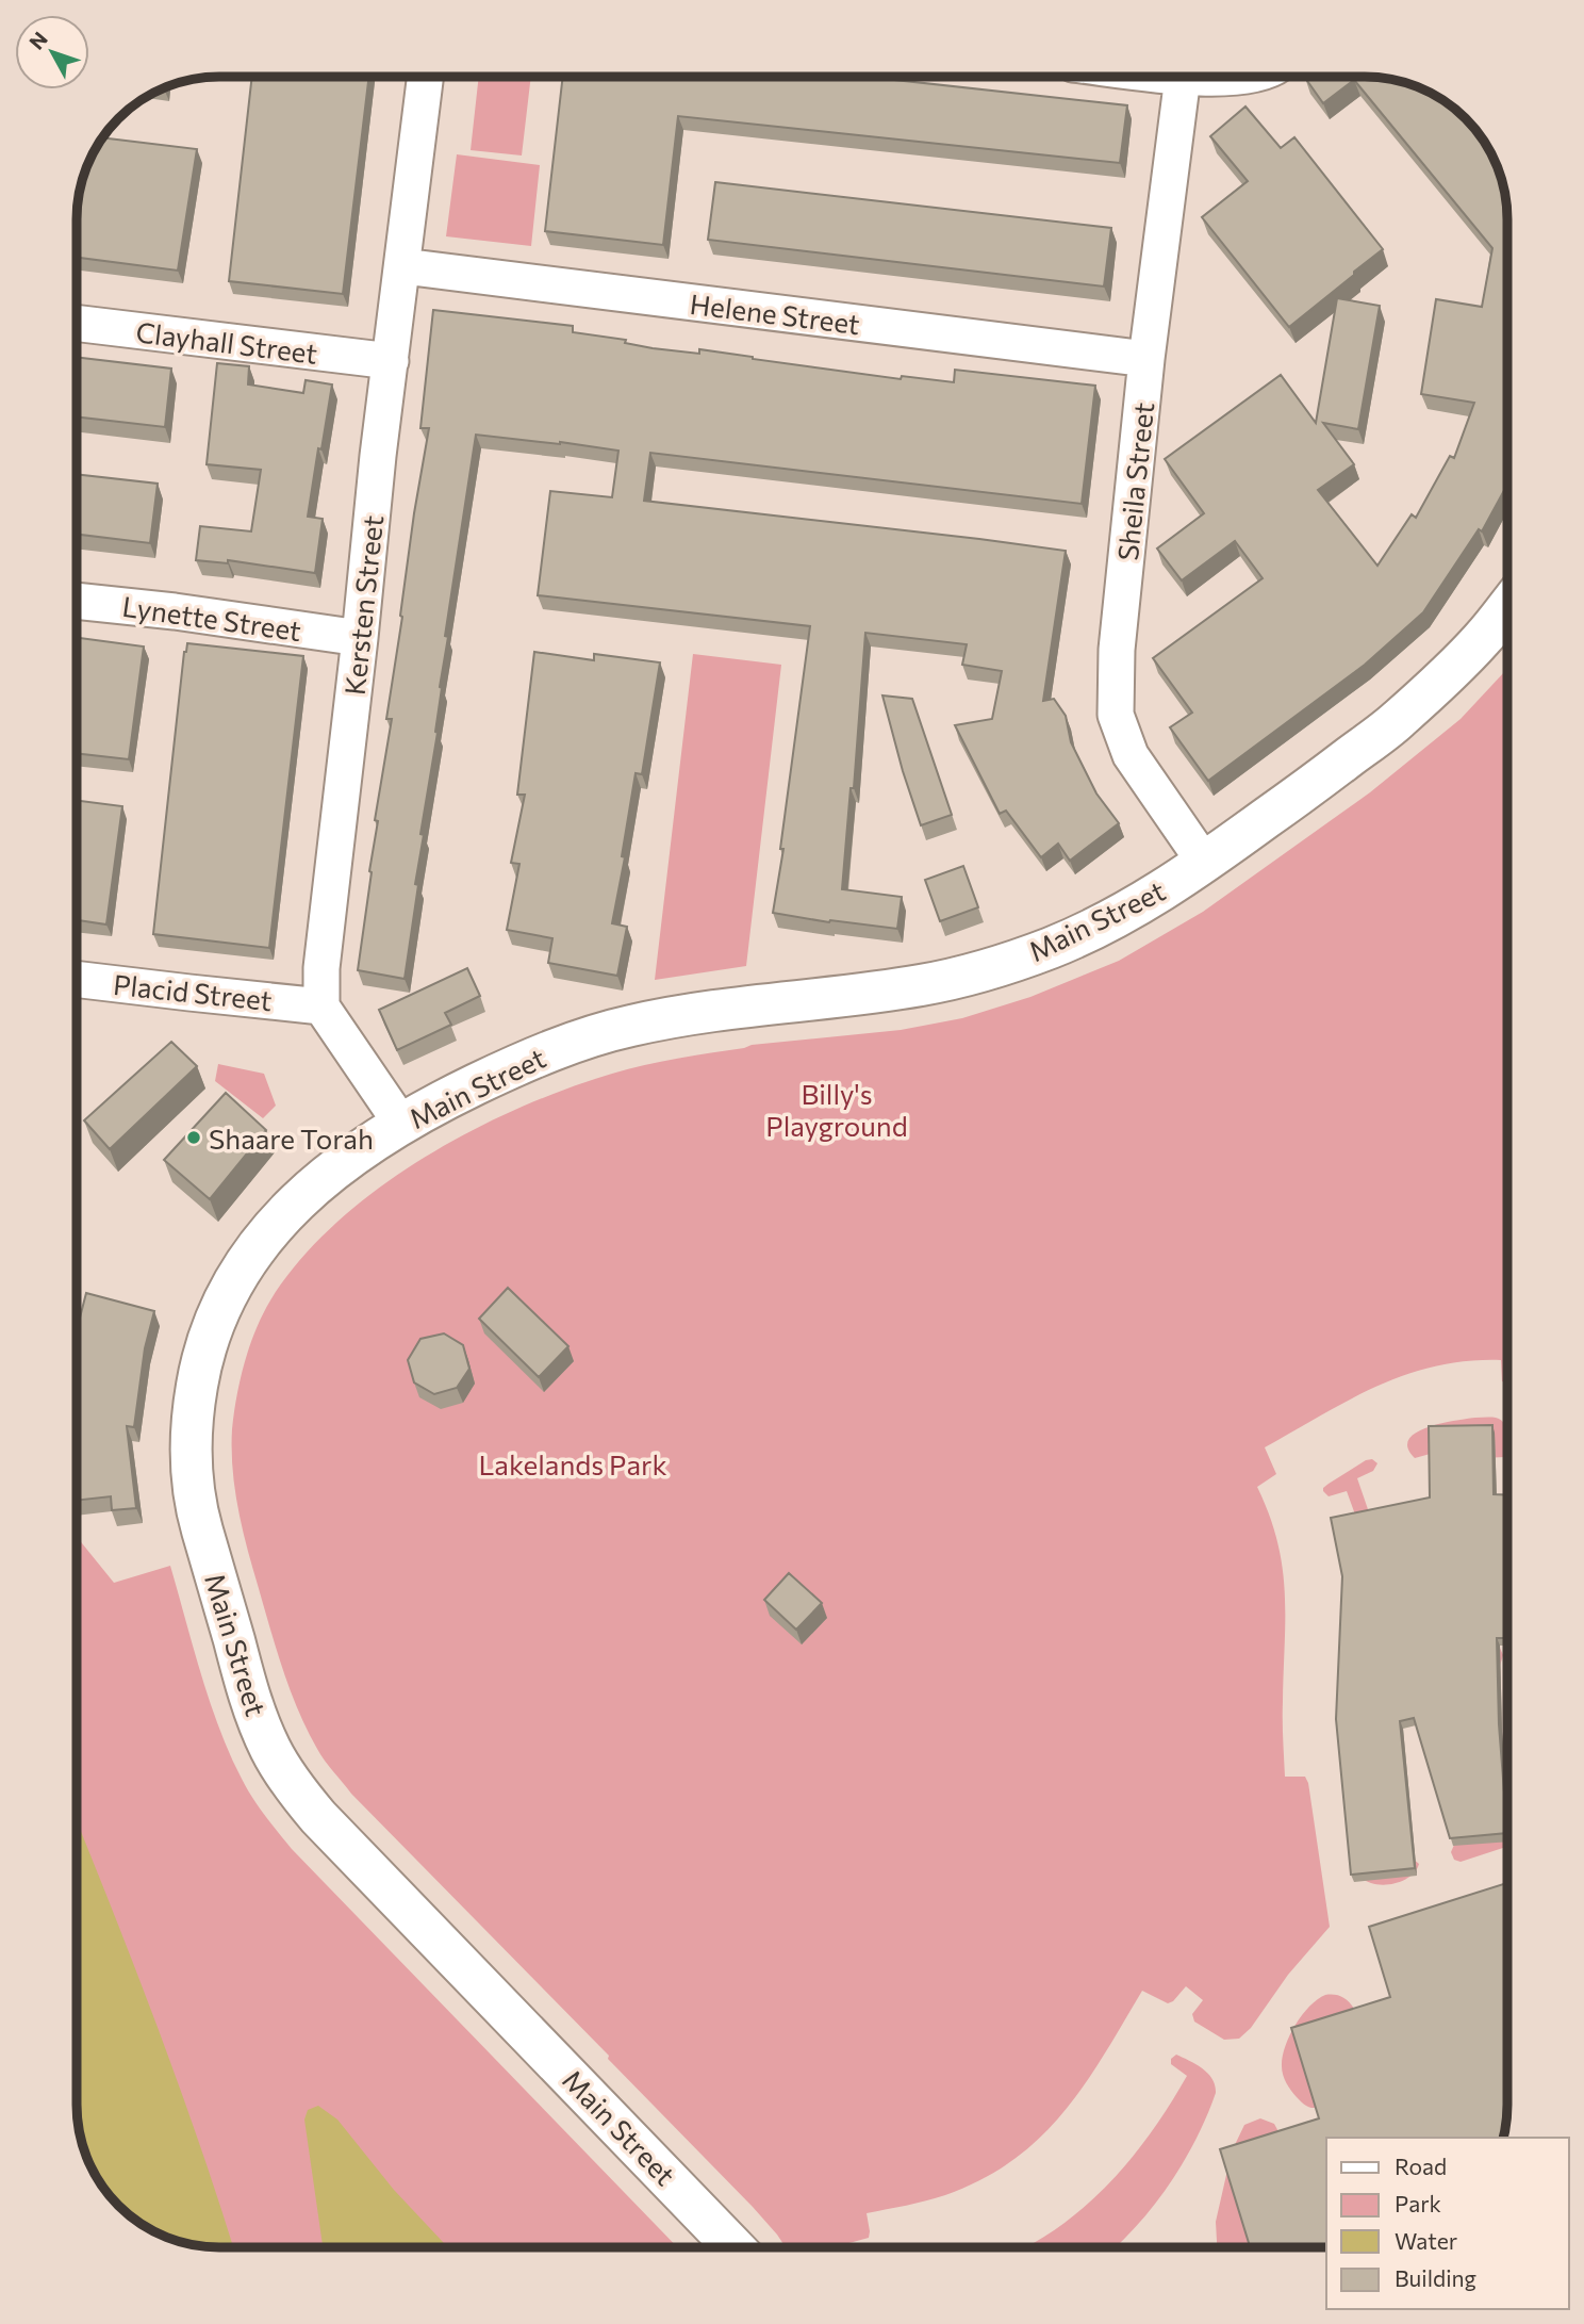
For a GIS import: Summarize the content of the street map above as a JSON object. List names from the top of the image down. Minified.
{"streets":{"street":["Helene Street","Clayhall Street","Sheila Street","Kersten Street","Lynette Street","Main Street","Placid Street"]},"crossings":[["Helene Street","Sheila Street"],["Helene Street","Kersten Street"],["Clayhall Street","Kersten Street"],["Sheila Street","Main Street"],["Kersten Street","Lynette Street"],["Kersten Street","Placid Street"]],"parks":["Billy's Playground","Lakelands Park"],"places":["Shaare Torah"],"legend":["Road","Park","Water","Building"],"north":"top left"}
